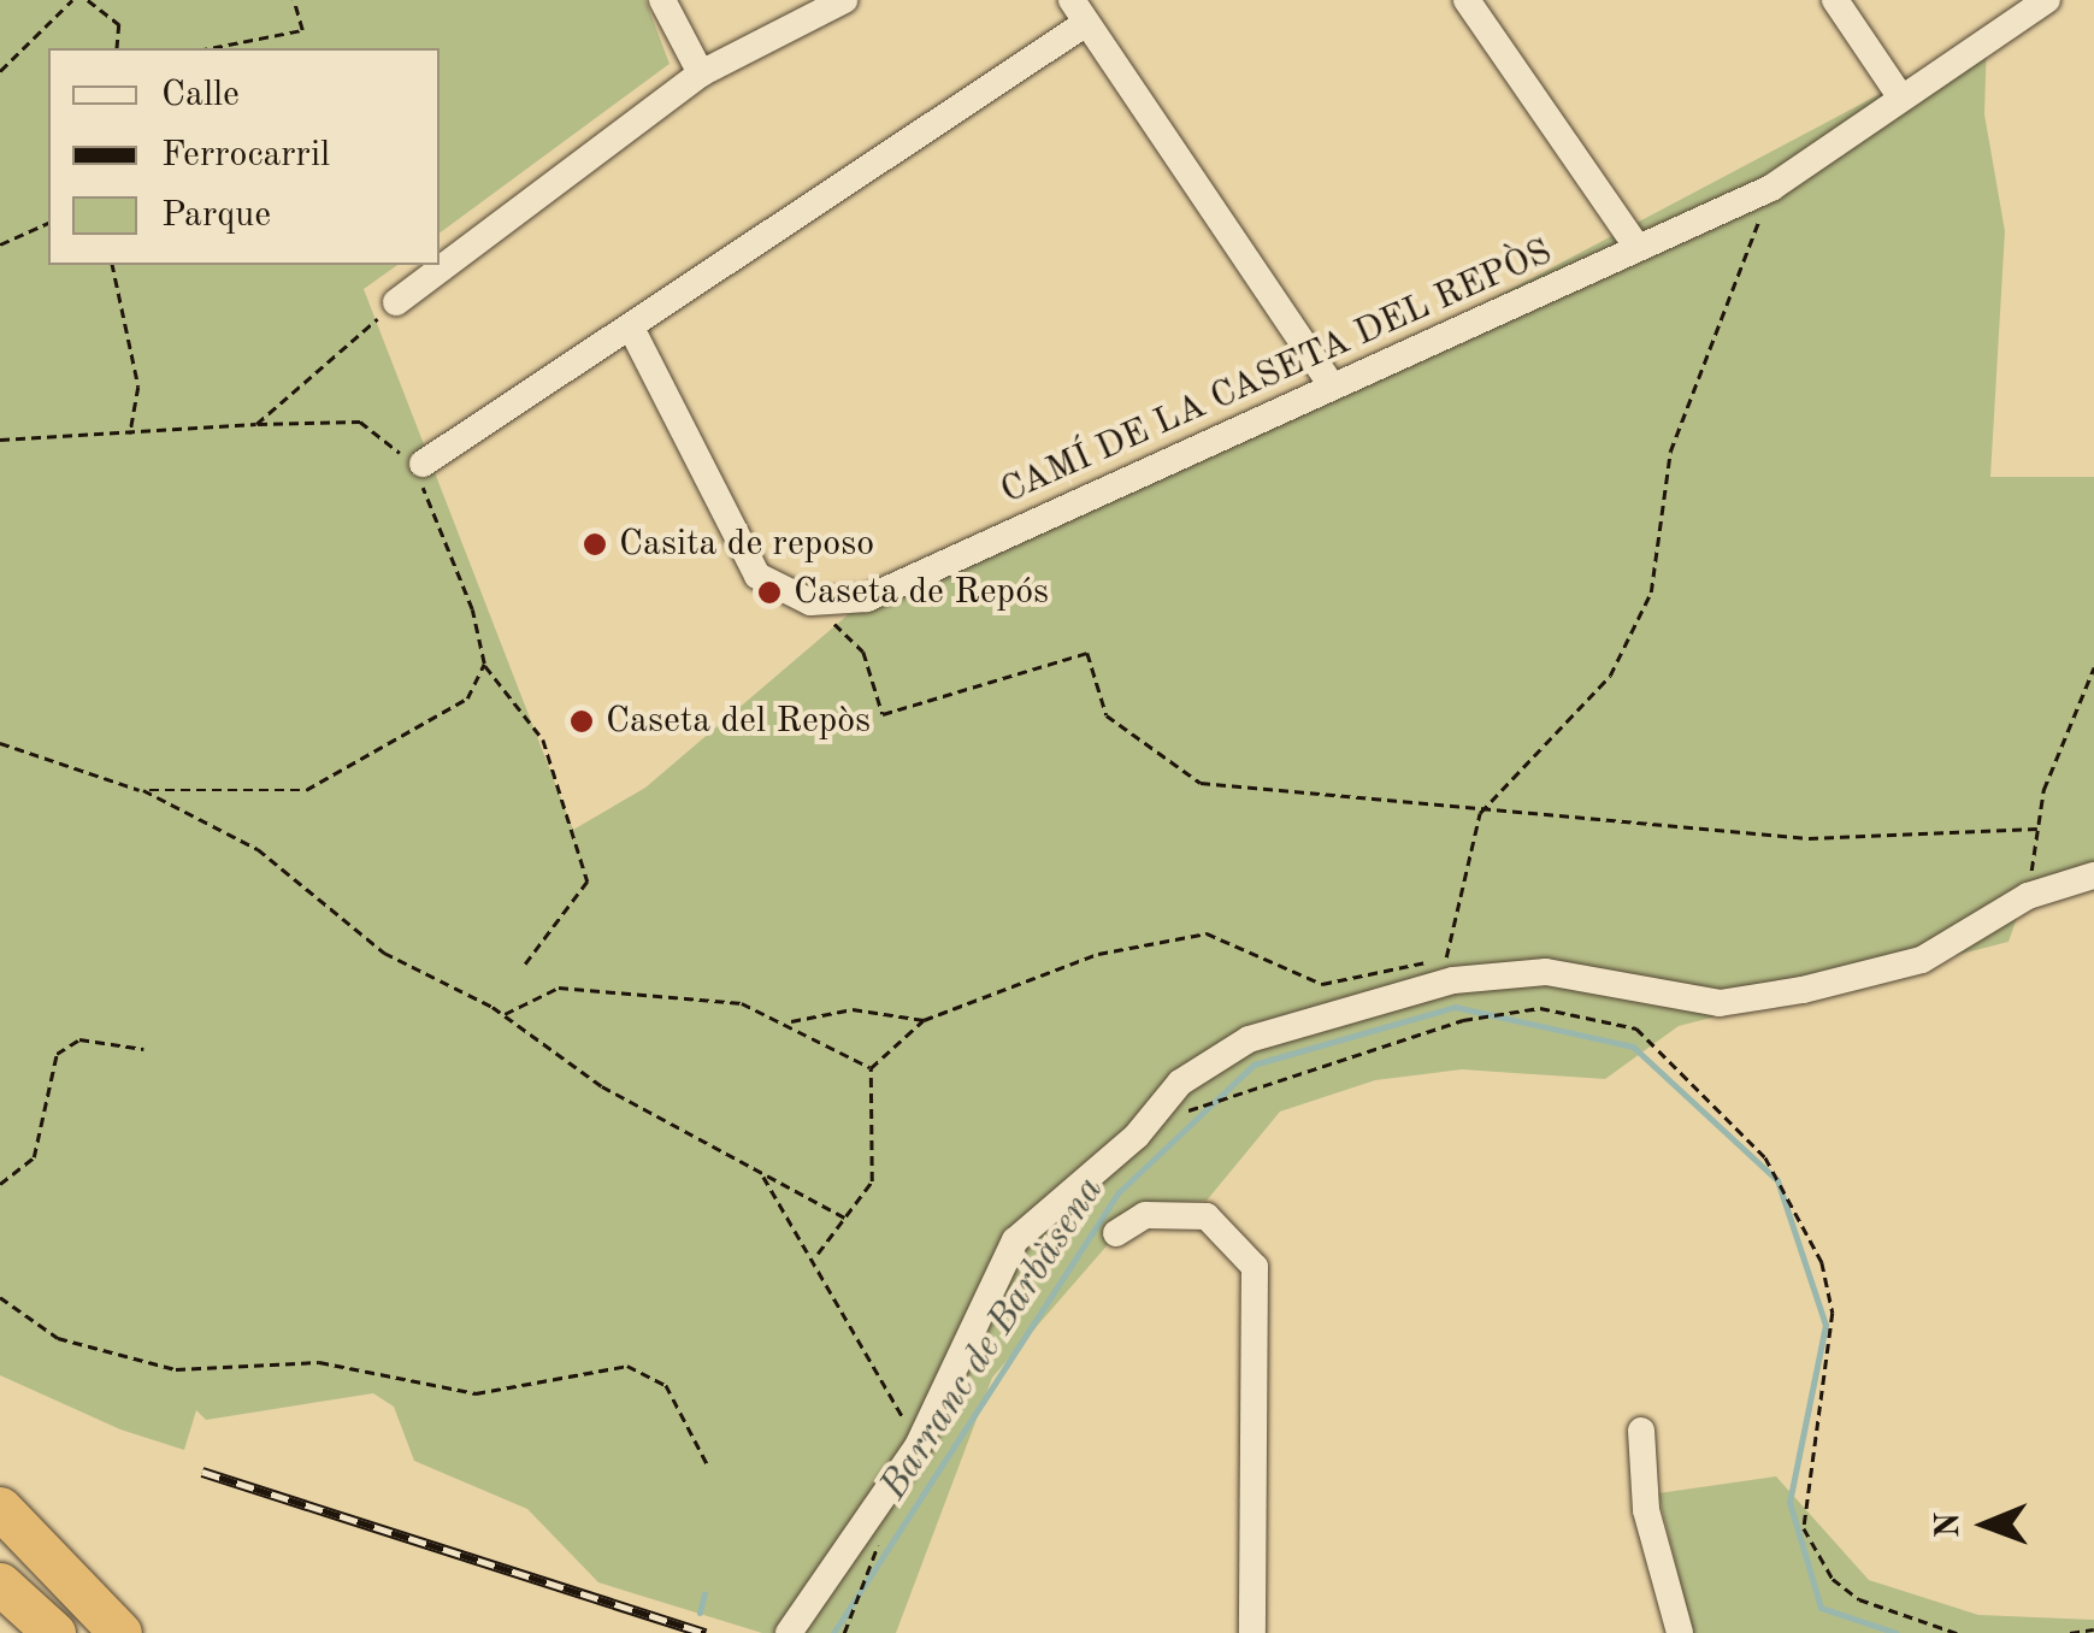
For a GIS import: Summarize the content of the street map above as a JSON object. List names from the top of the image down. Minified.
{"streets":{"street":["CAMÍ DE LA CASETA DEL REPÒS"]},"water":["Barranc de Barbàsena"],"places":["Casita de reposo","Caseta de Repós","Caseta del Repòs"],"legend":["Calle","Ferrocarril","Parque"],"north":"left"}
